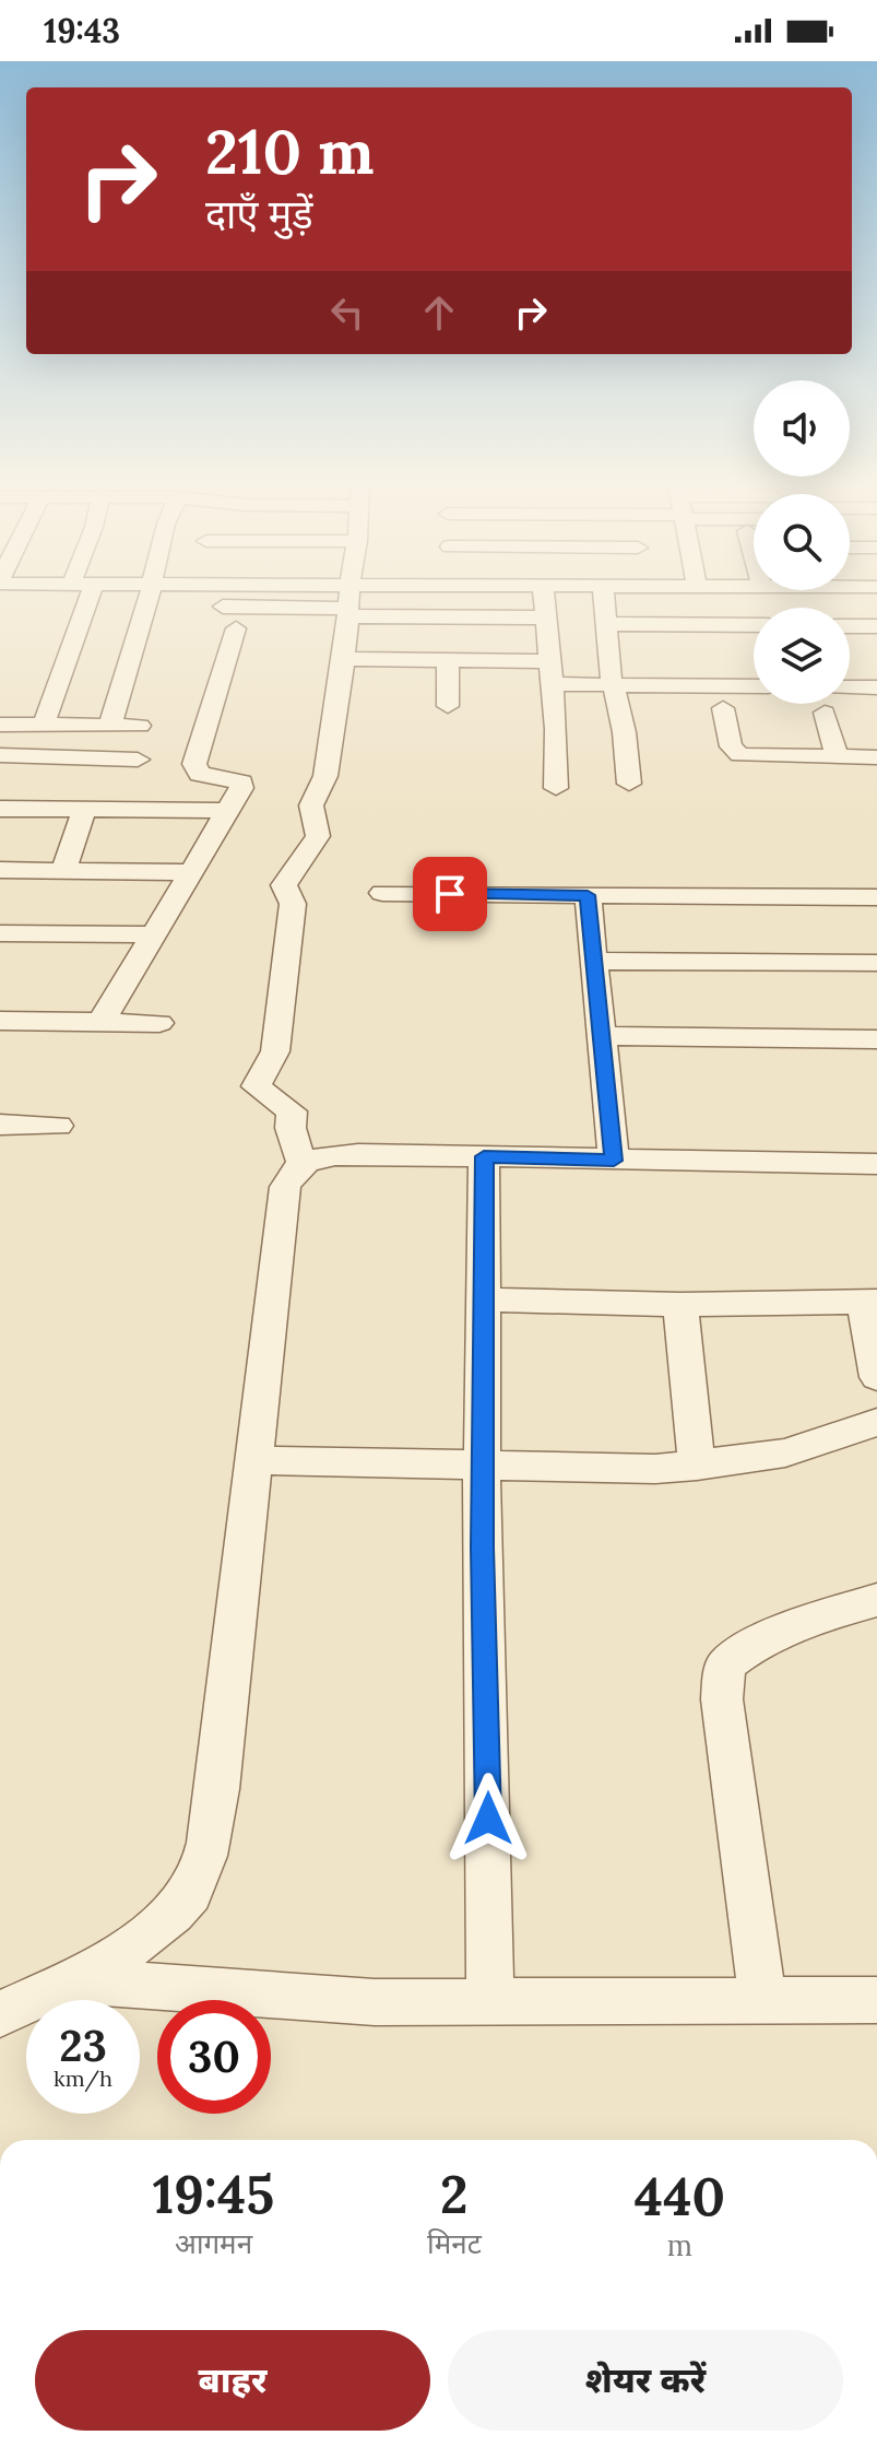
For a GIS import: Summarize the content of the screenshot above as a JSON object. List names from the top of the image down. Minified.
{"page":{"status":"19:43","turn":["210 m","दाएँ मुड़ें"],"speed":"23 km/h","limit":"30","eta":["19:45","आगमन","2","मिनट","440","m"],"buttons":["बाहर","शेयर करें"]}}
